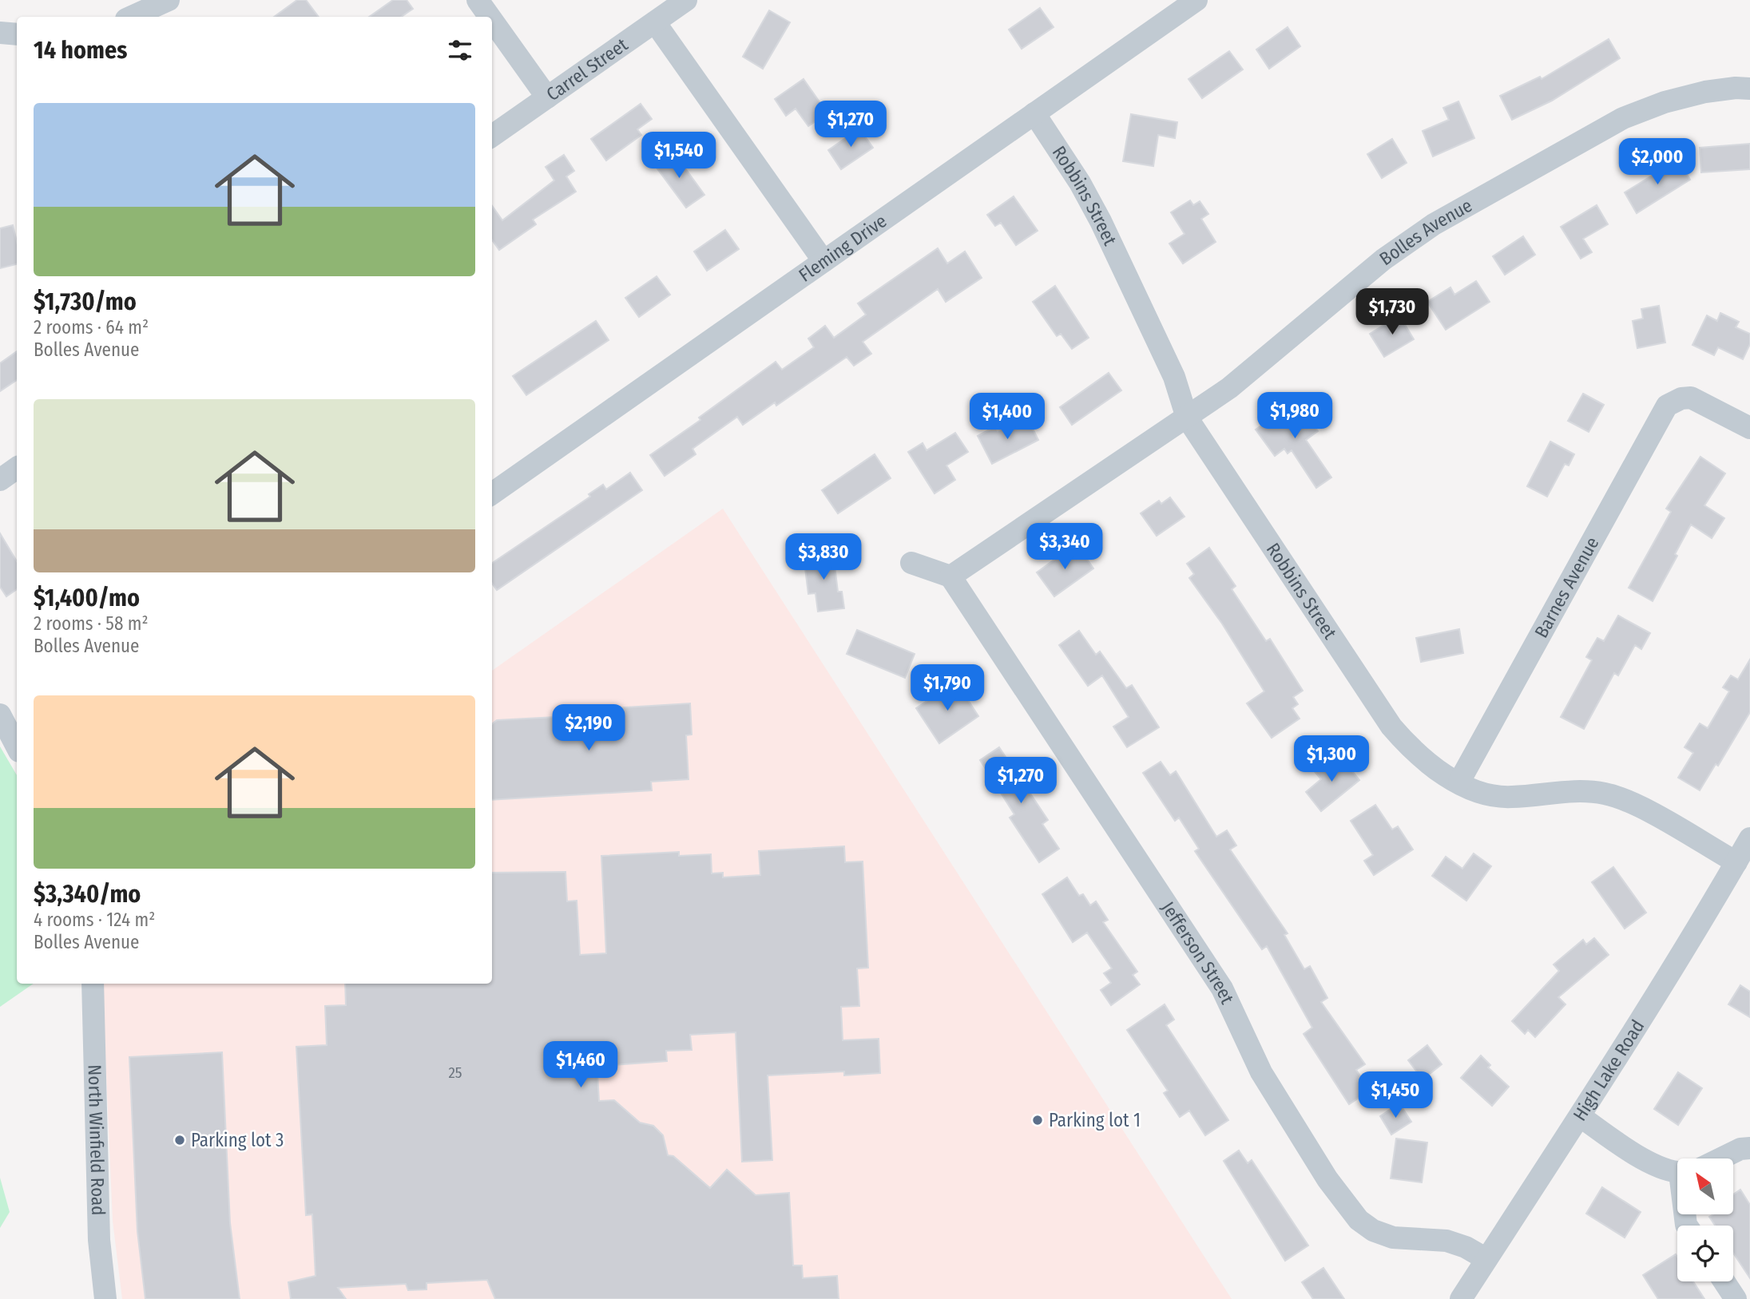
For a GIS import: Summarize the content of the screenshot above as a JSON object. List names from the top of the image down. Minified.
{"streets":{"street":["Carrel Street","Robbins Street","Bolles Avenue","Fleming Drive","Barnes Avenue","Jefferson Street","High Lake Road","North Winfield Road"]},"crossings":[["Robbins Street","Bolles Avenue"],["Robbins Street","Fleming Drive"],["Robbins Street","Barnes Avenue"],["Robbins Street","High Lake Road"],["Bolles Avenue","Jefferson Street"],["Jefferson Street","High Lake Road"]],"places":["Parking lot 1","Parking lot 3"],"house_numbers":["25"],"north":"top left","page":{"heading":"14 homes","list":[{"name":"$1,730/mo","note":"2 rooms · 64 m² · Bolles Avenue"},{"name":"$1,400/mo","note":"2 rooms · 58 m² · Bolles Avenue"},{"name":"$3,340/mo","note":"4 rooms · 124 m² · Bolles Avenue"}],"price":["$1,270","$1,540","$2,000","$1,730","$1,980","$1,400","$3,340","$3,830","$1,790","$2,190","$1,300","$1,270","$1,460","$1,450"]}}
